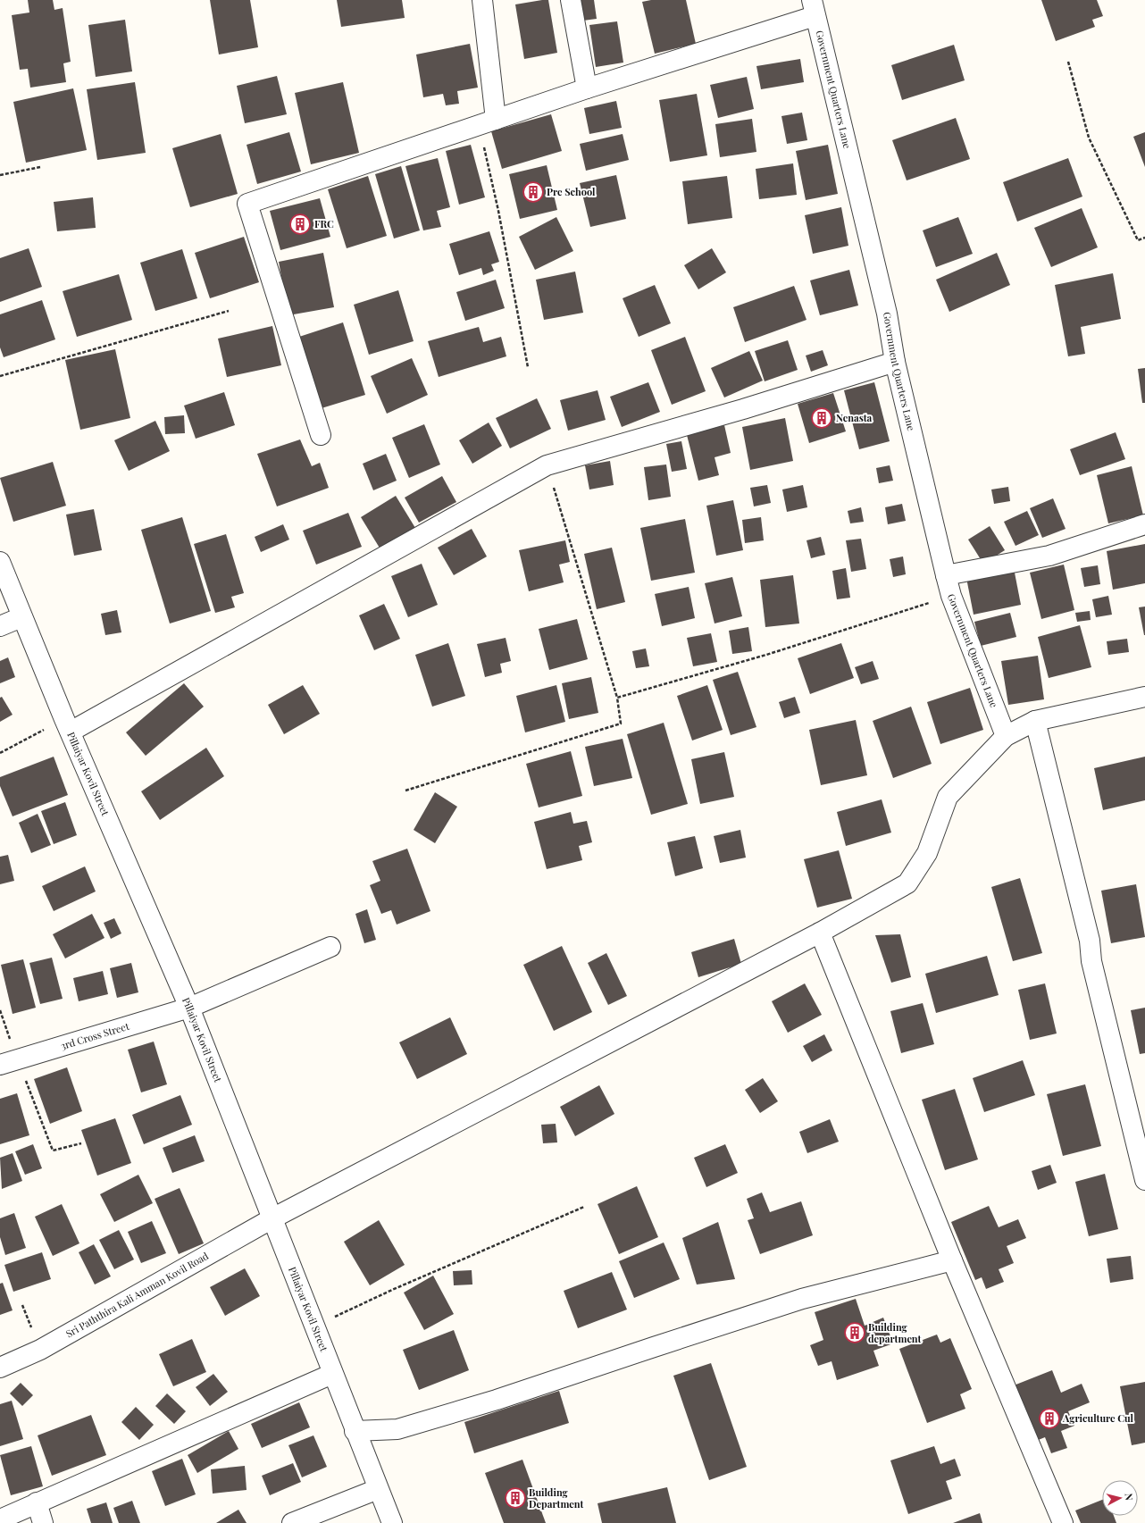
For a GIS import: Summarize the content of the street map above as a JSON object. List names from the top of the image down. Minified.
{"streets":{"street":["Government Quarters Lane","Pillaiyar Kovil Street","3rd Cross Street","Sri Paththira Kali Amman Kovil Road"]},"crossings":[["Government Quarters Lane","Sri Paththira Kali Amman Kovil Road"],["Pillaiyar Kovil Street","3rd Cross Street"],["Pillaiyar Kovil Street","Sri Paththira Kali Amman Kovil Road"]],"places":{"building":["Pre School","FRC","Nenasta","Building department","Agriculture Cul","Building Department"]},"north":"right"}
